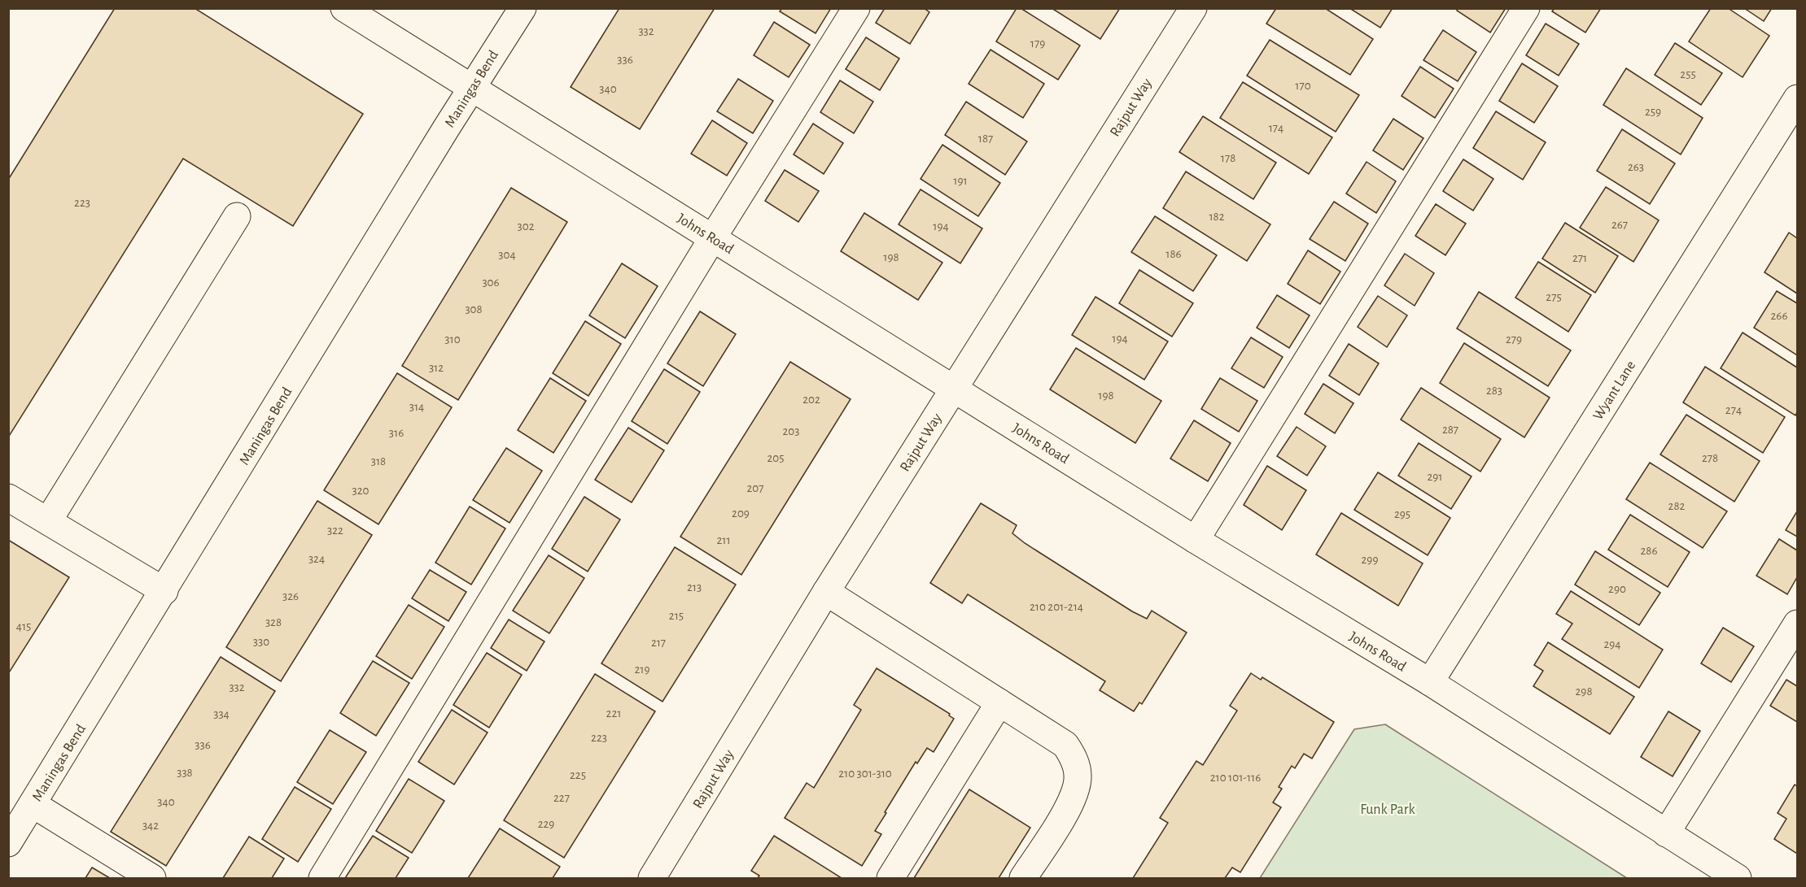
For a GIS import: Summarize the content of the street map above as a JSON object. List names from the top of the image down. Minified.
{"streets":{"street":["Maningas Bend","Rajput Way","Johns Road","Wyant Lane"]},"crossings":[["Maningas Bend","Johns Road"],["Rajput Way","Johns Road"],["Johns Road","Wyant Lane"]],"parks":["Funk Park"],"house_numbers":["332","179","336","255","170","340","259","174","187","178","263","191","223","182","267","302","194","186","304","198","271","306","275","308","266","194","310","279","312","283","198","202","314","274","287","203","316","205","278","318","291","207","320","282","209","295","322","211","286","324","299","213","290","326","210 201-214","215","328","415","330","217","294","219","332","298","221","334","223","336","338","210 301-310","225","210 101-116","227","340","229","342"]}
